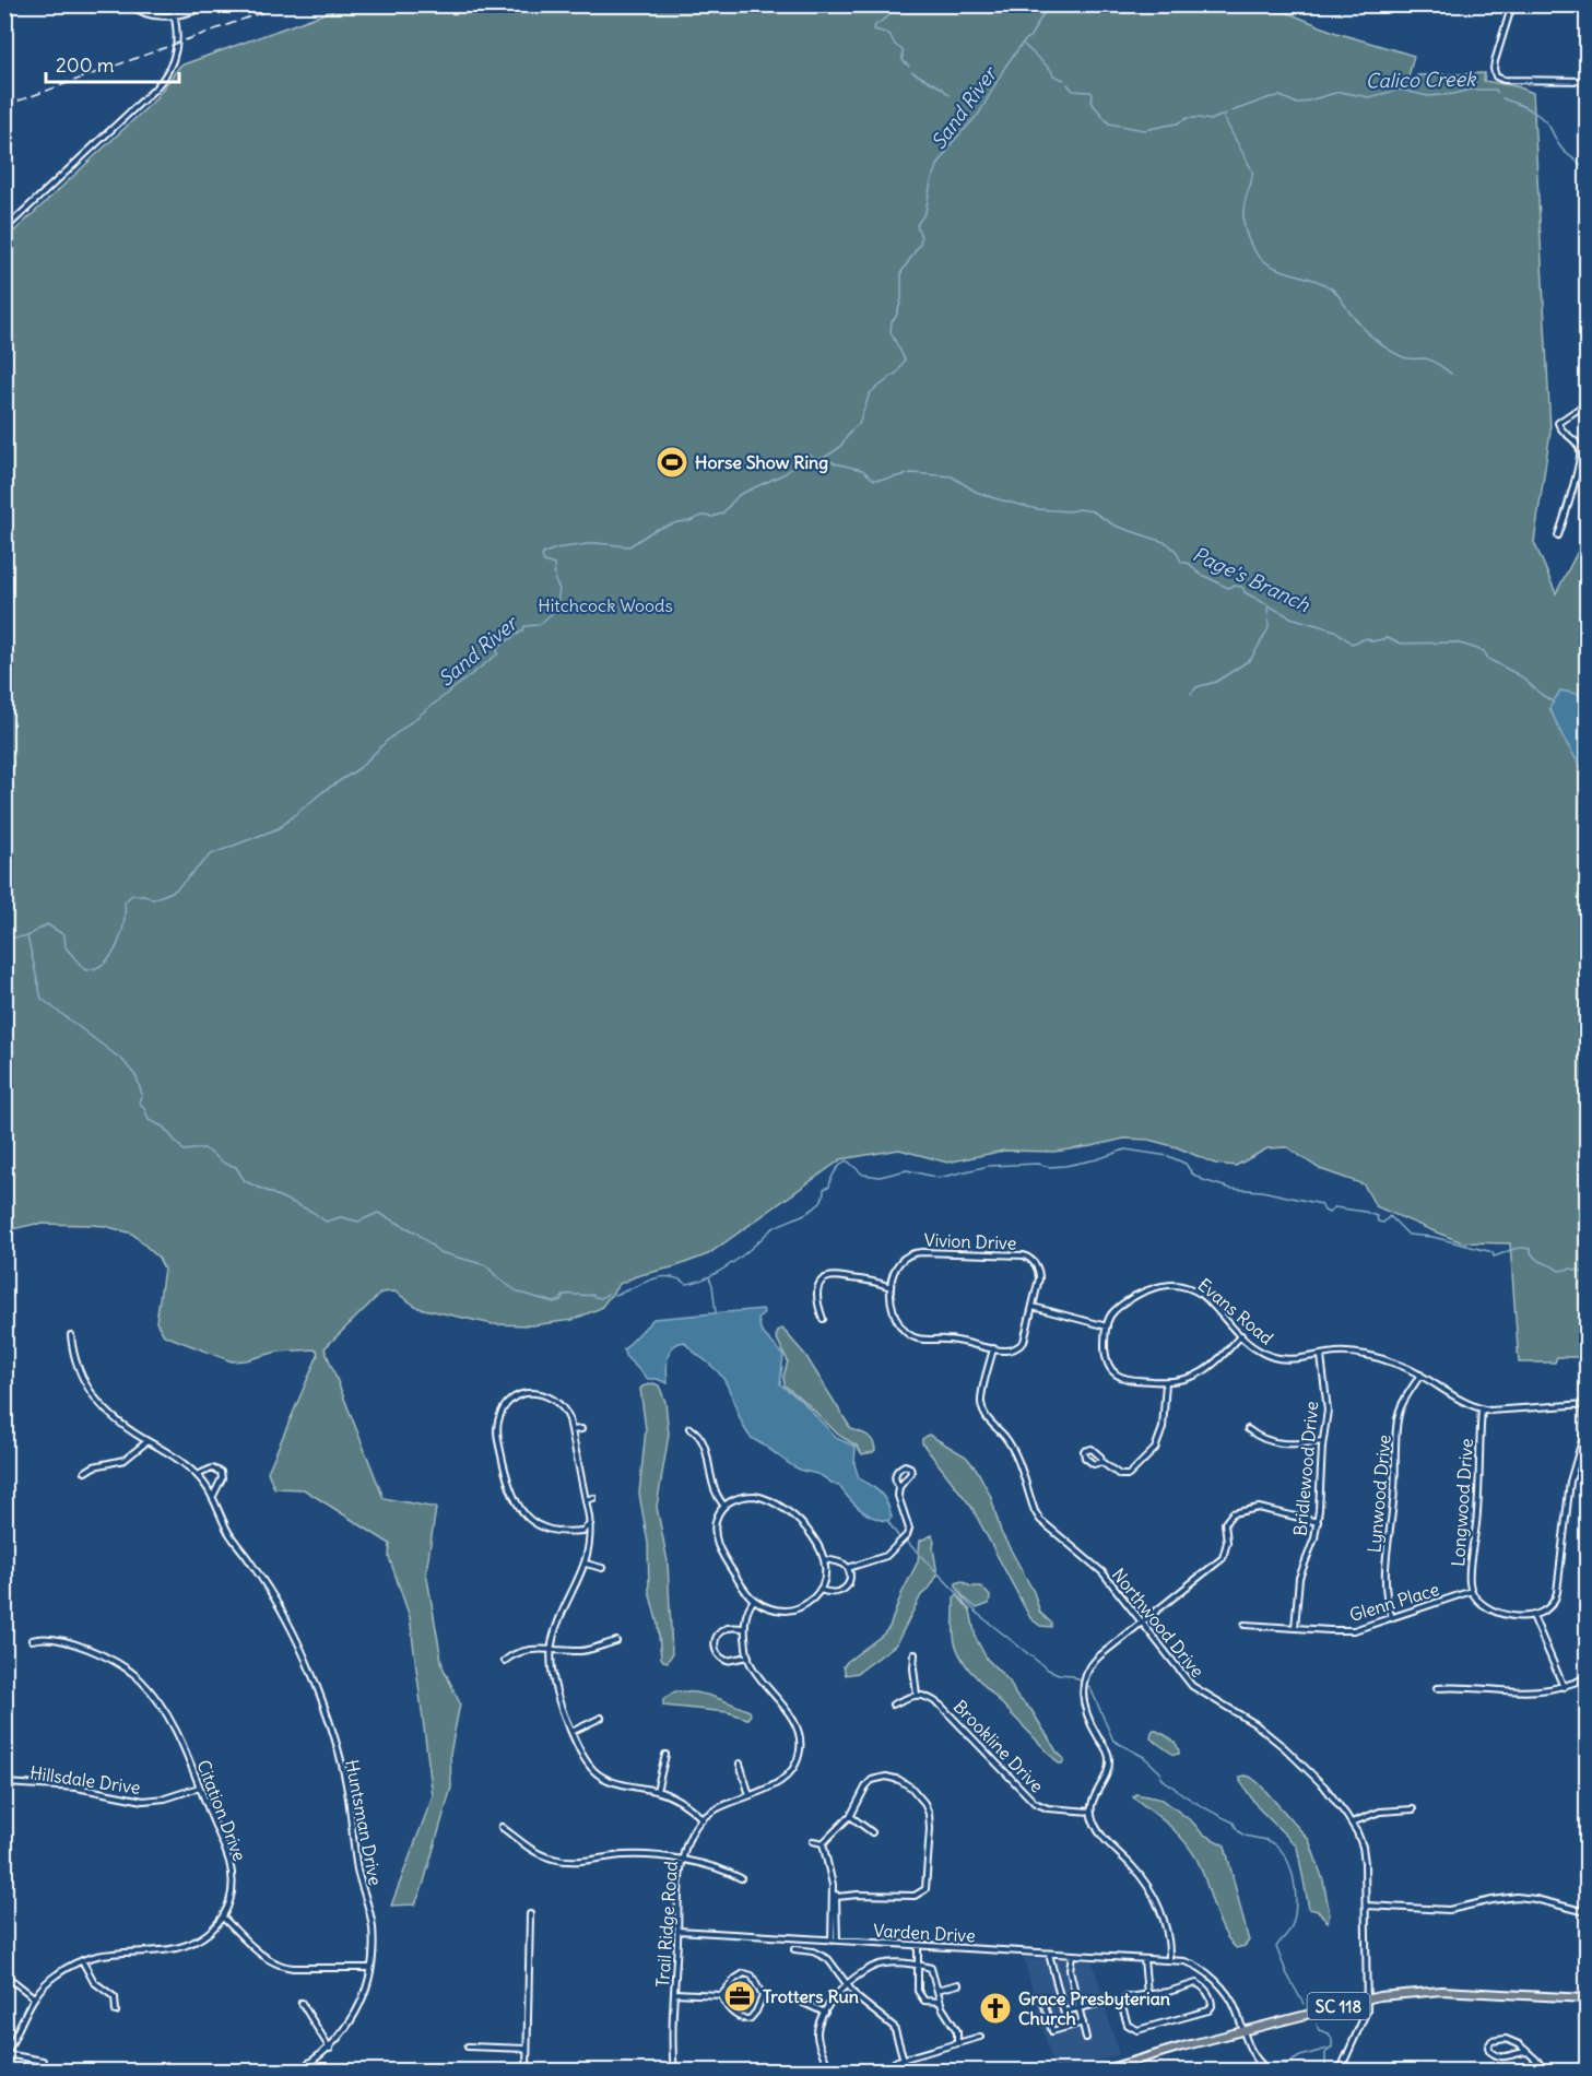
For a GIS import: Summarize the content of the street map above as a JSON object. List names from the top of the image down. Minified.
{"streets":{"main road":["SC 118"],"street":["Vivion Drive","Evans Road","Bridlewood Drive","Lynwood Drive","Longwood Drive","Glenn Place","Northwood Drive","Brookline Drive","Hillsdale Drive","Citation Drive","Huntsman Drive","Trail Ridge Road","Varden Drive"]},"crossings":[["Vivion Drive","Northwood Drive"],["Evans Road","Bridlewood Drive"],["Evans Road","Lynwood Drive"],["Evans Road","Longwood Drive"],["Bridlewood Drive","Glenn Place"],["Lynwood Drive","Glenn Place"],["Longwood Drive","Glenn Place"],["Northwood Drive","SC 118"],["Hillsdale Drive","Citation Drive"],["Trail Ridge Road","Varden Drive"],["Varden Drive","SC 118"]],"water":["Calico Creek","Sand River","Page's Branch"],"parks":["Hitchcock Woods"],"places":{"sports":["Horse Show Ring"],"office":["Trotters Run"],"church":["Grace Presbyterian Church"]},"scale_bar":"200 m"}
